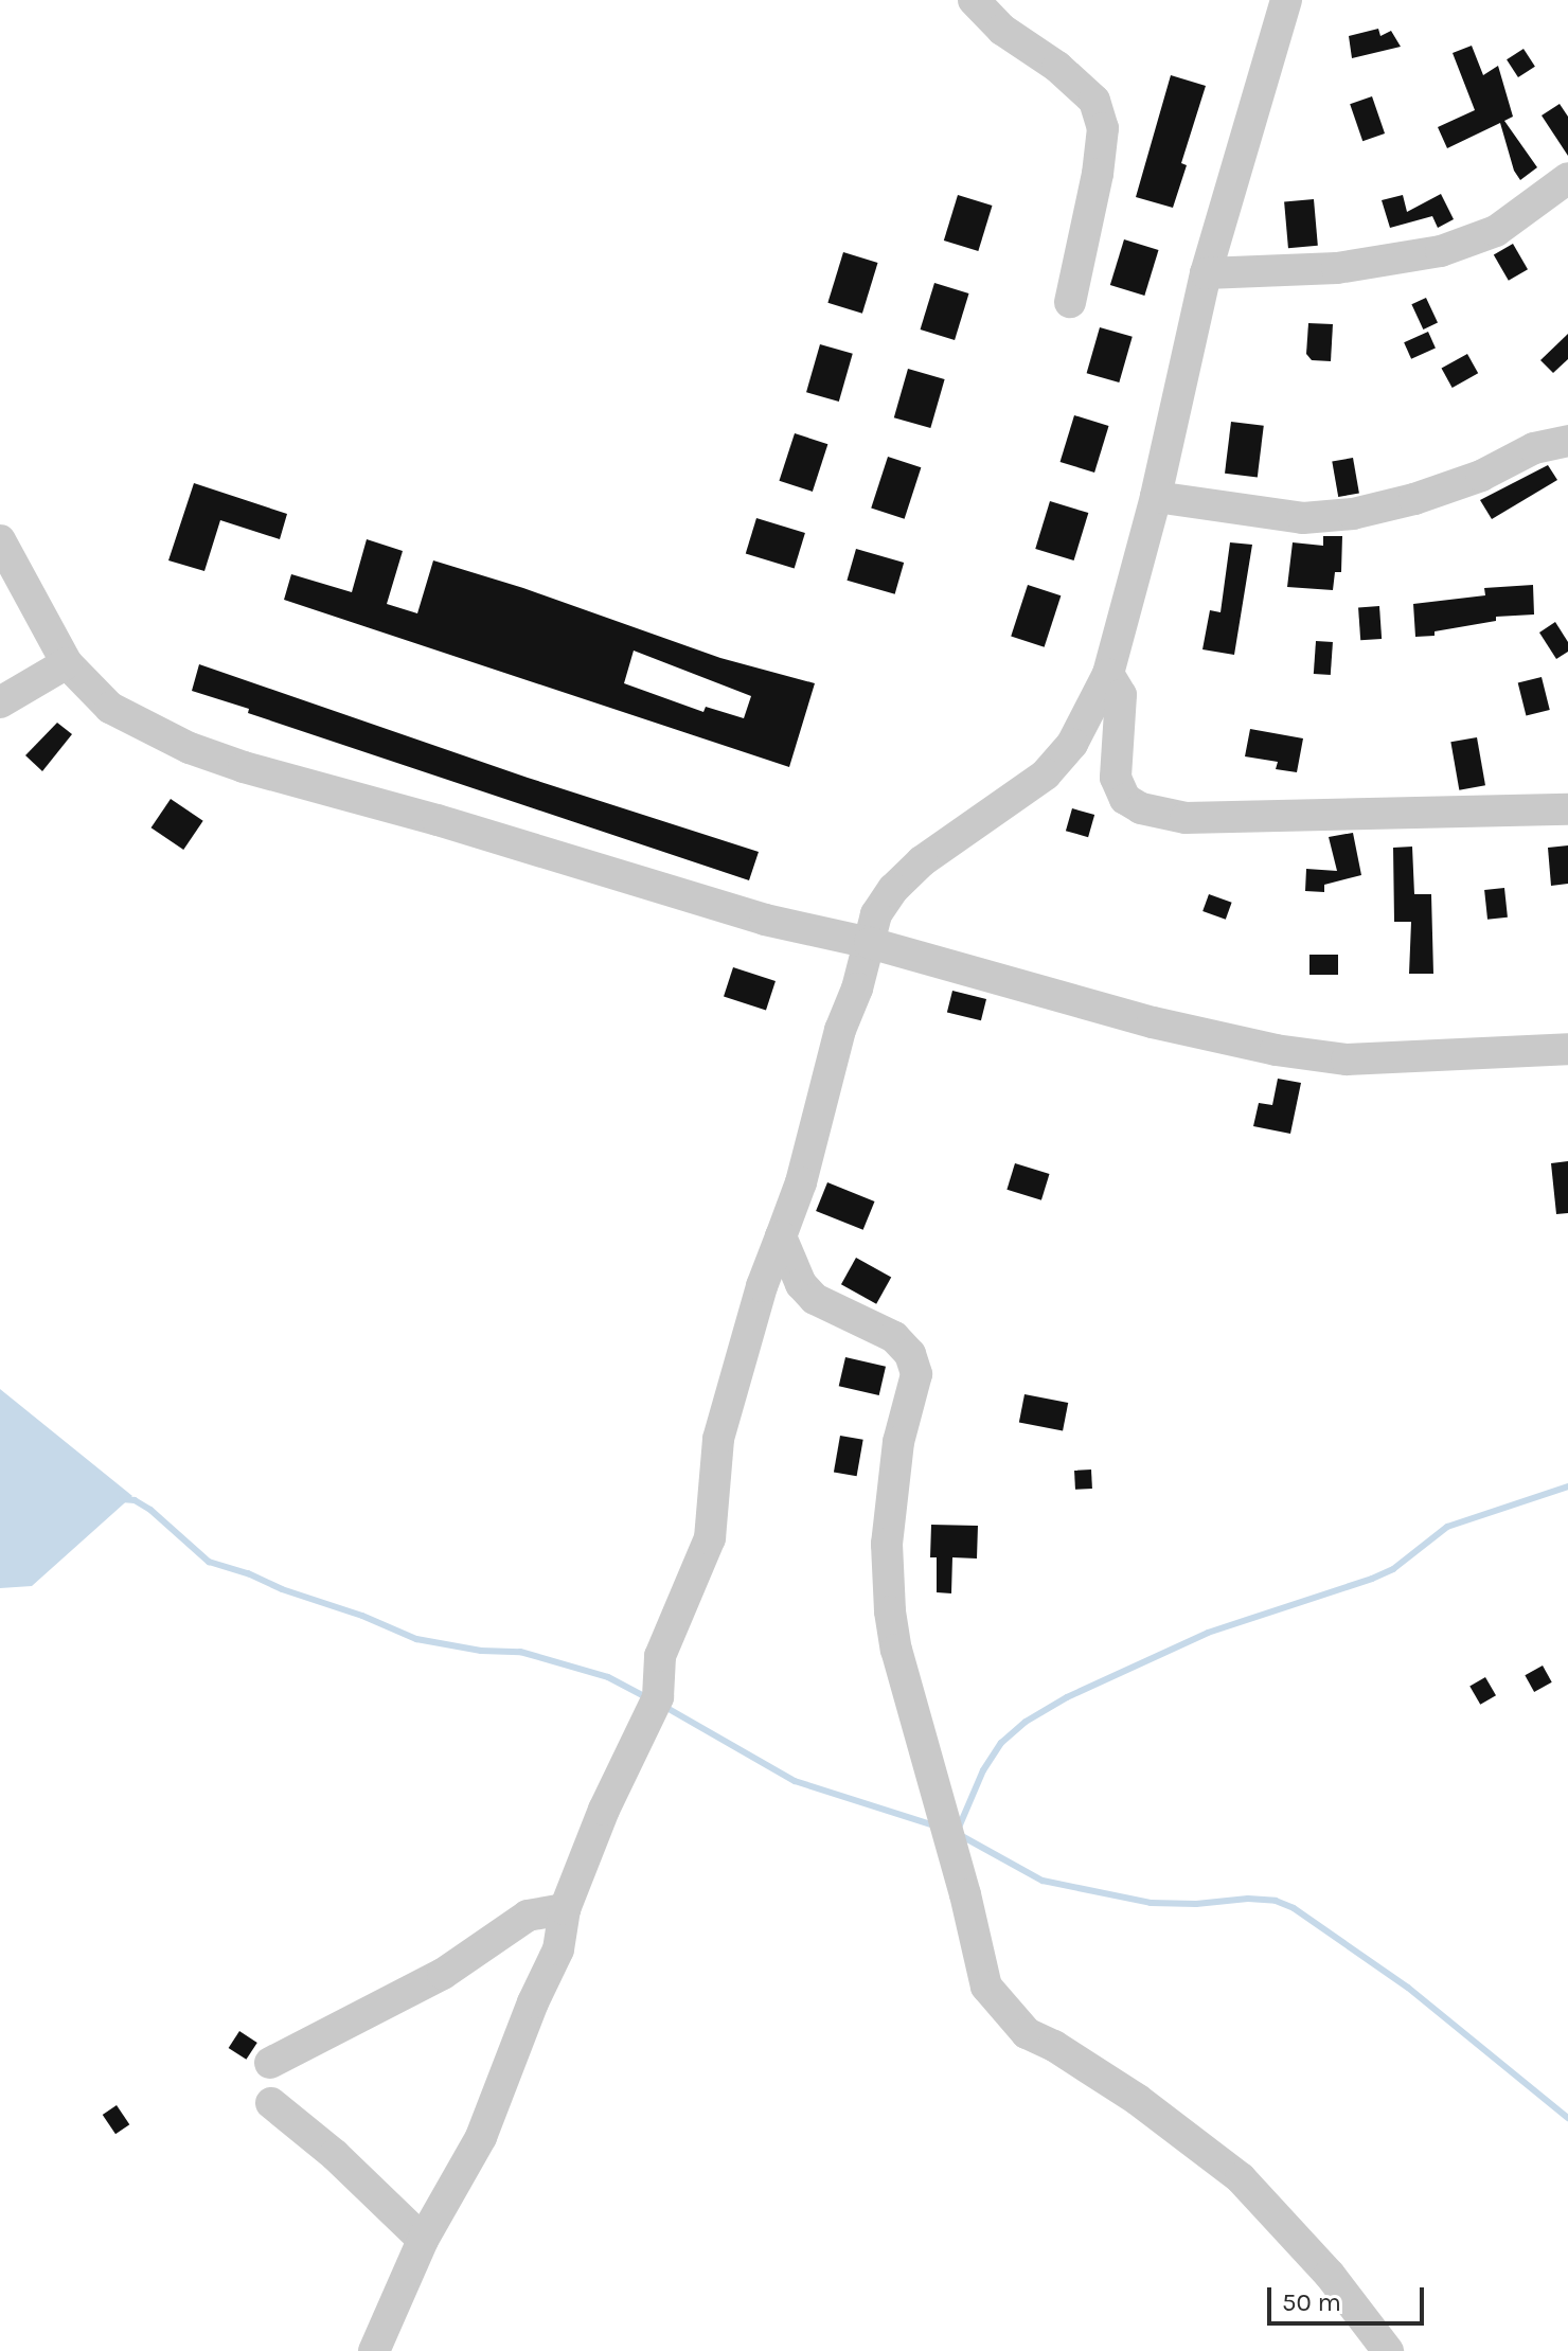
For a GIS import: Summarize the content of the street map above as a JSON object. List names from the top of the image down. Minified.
{"scale_bar":"50 m"}
